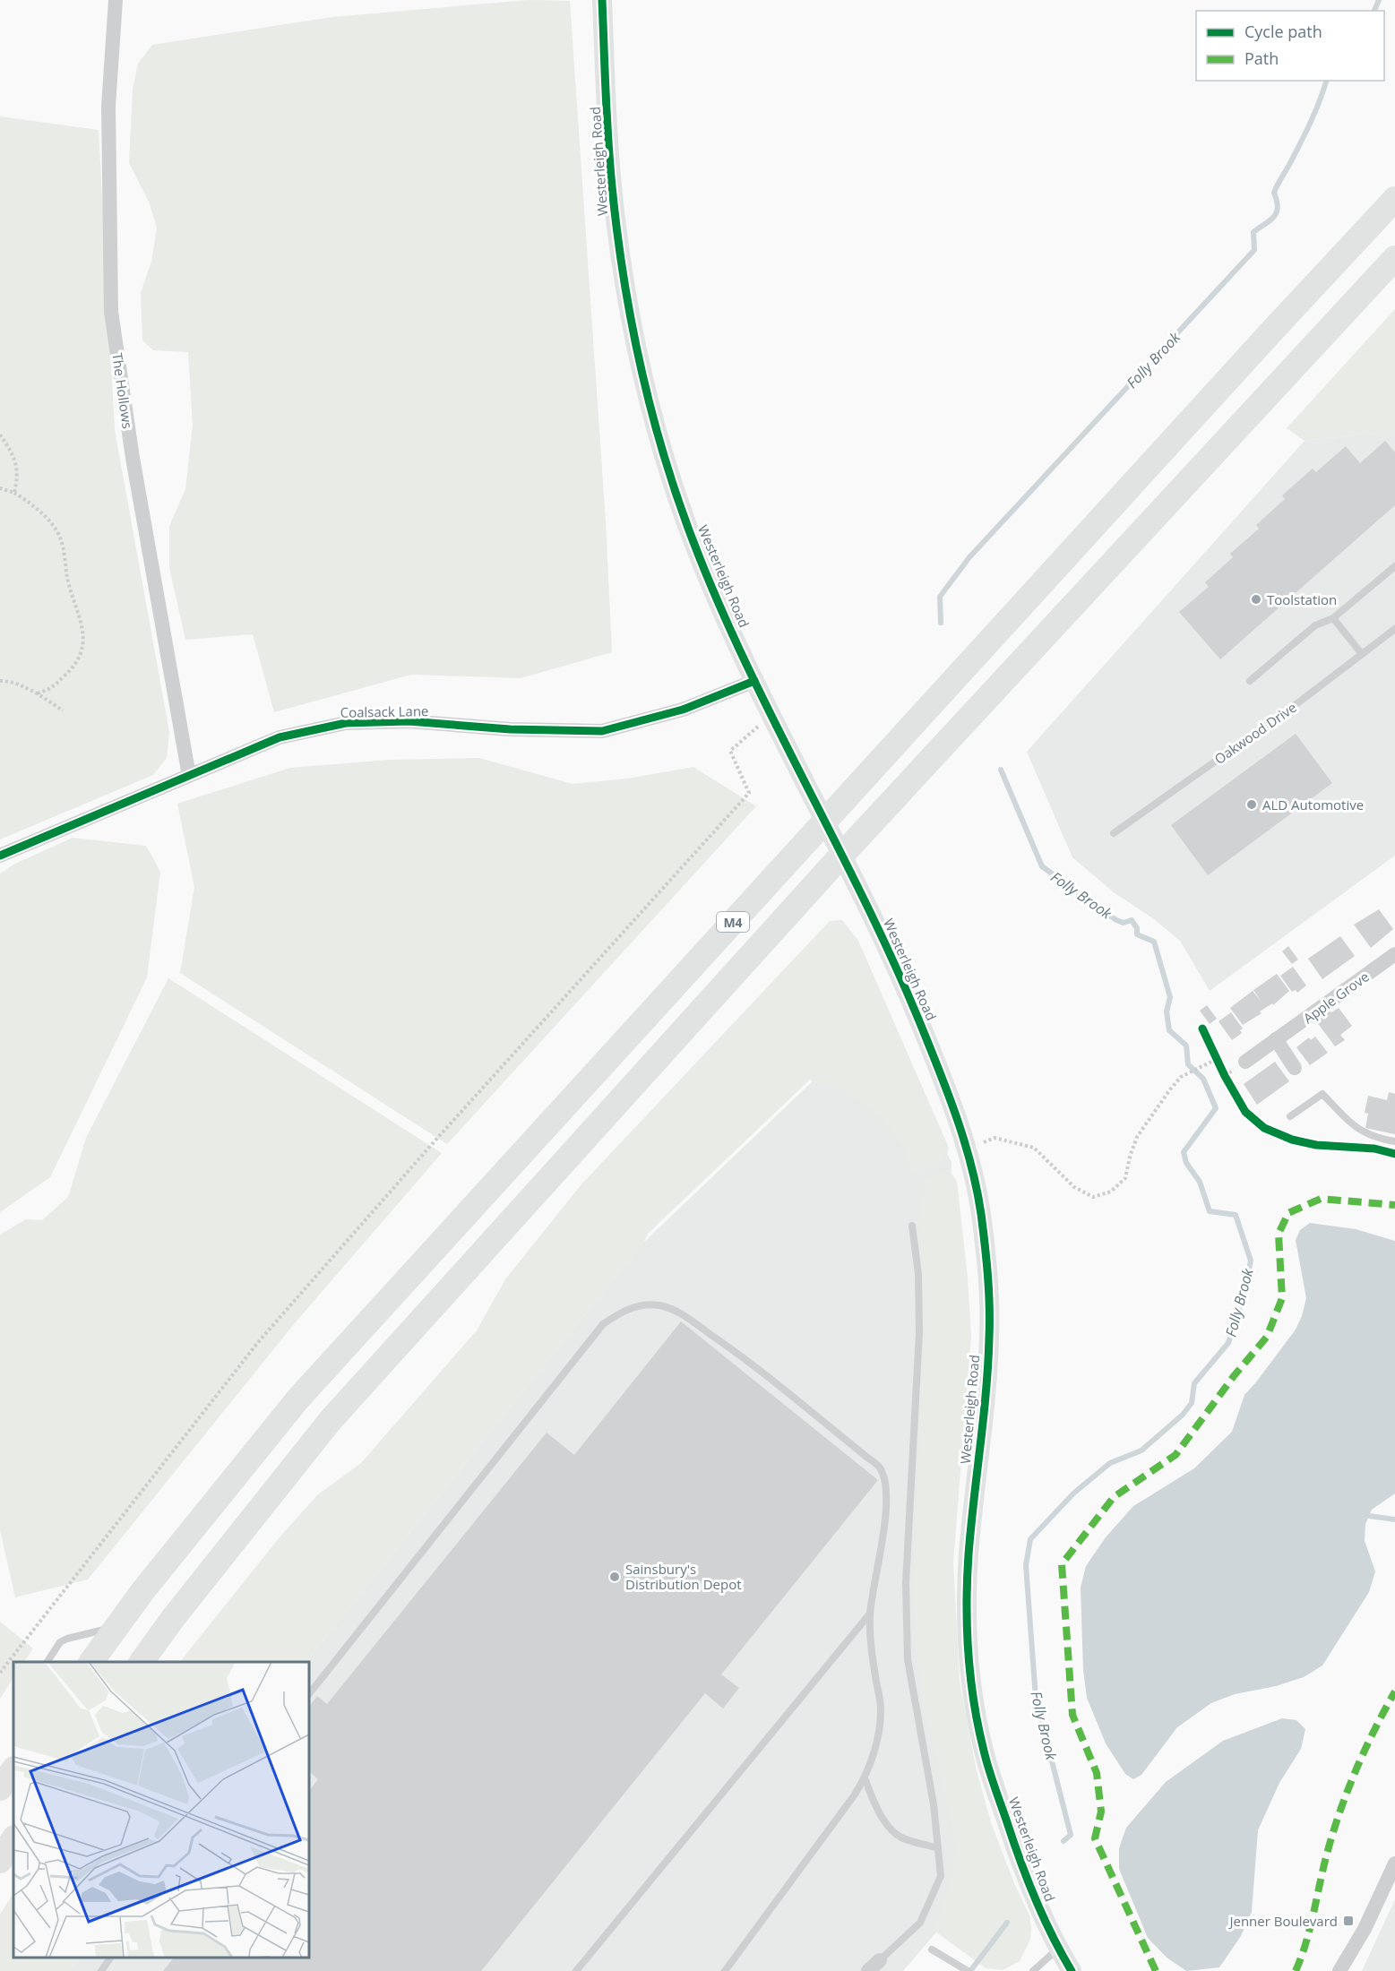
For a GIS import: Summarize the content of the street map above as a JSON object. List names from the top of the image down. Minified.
{"streets":{"highway":["M4"],"street":["Westerleigh Road","The Hollows","Coalsack Lane","Apple Grove"],"lane":["Oakwood Drive"]},"crossings":[["Westerleigh Road","Coalsack Lane"],["The Hollows","Coalsack Lane"]],"water":["Folly Brook"],"places":{"other":["Toolstation","ALD Automotive","Sainsbury's Distribution Depot"],"transit":["Jenner Boulevard"]},"legend":["Cycle path","Path"]}
